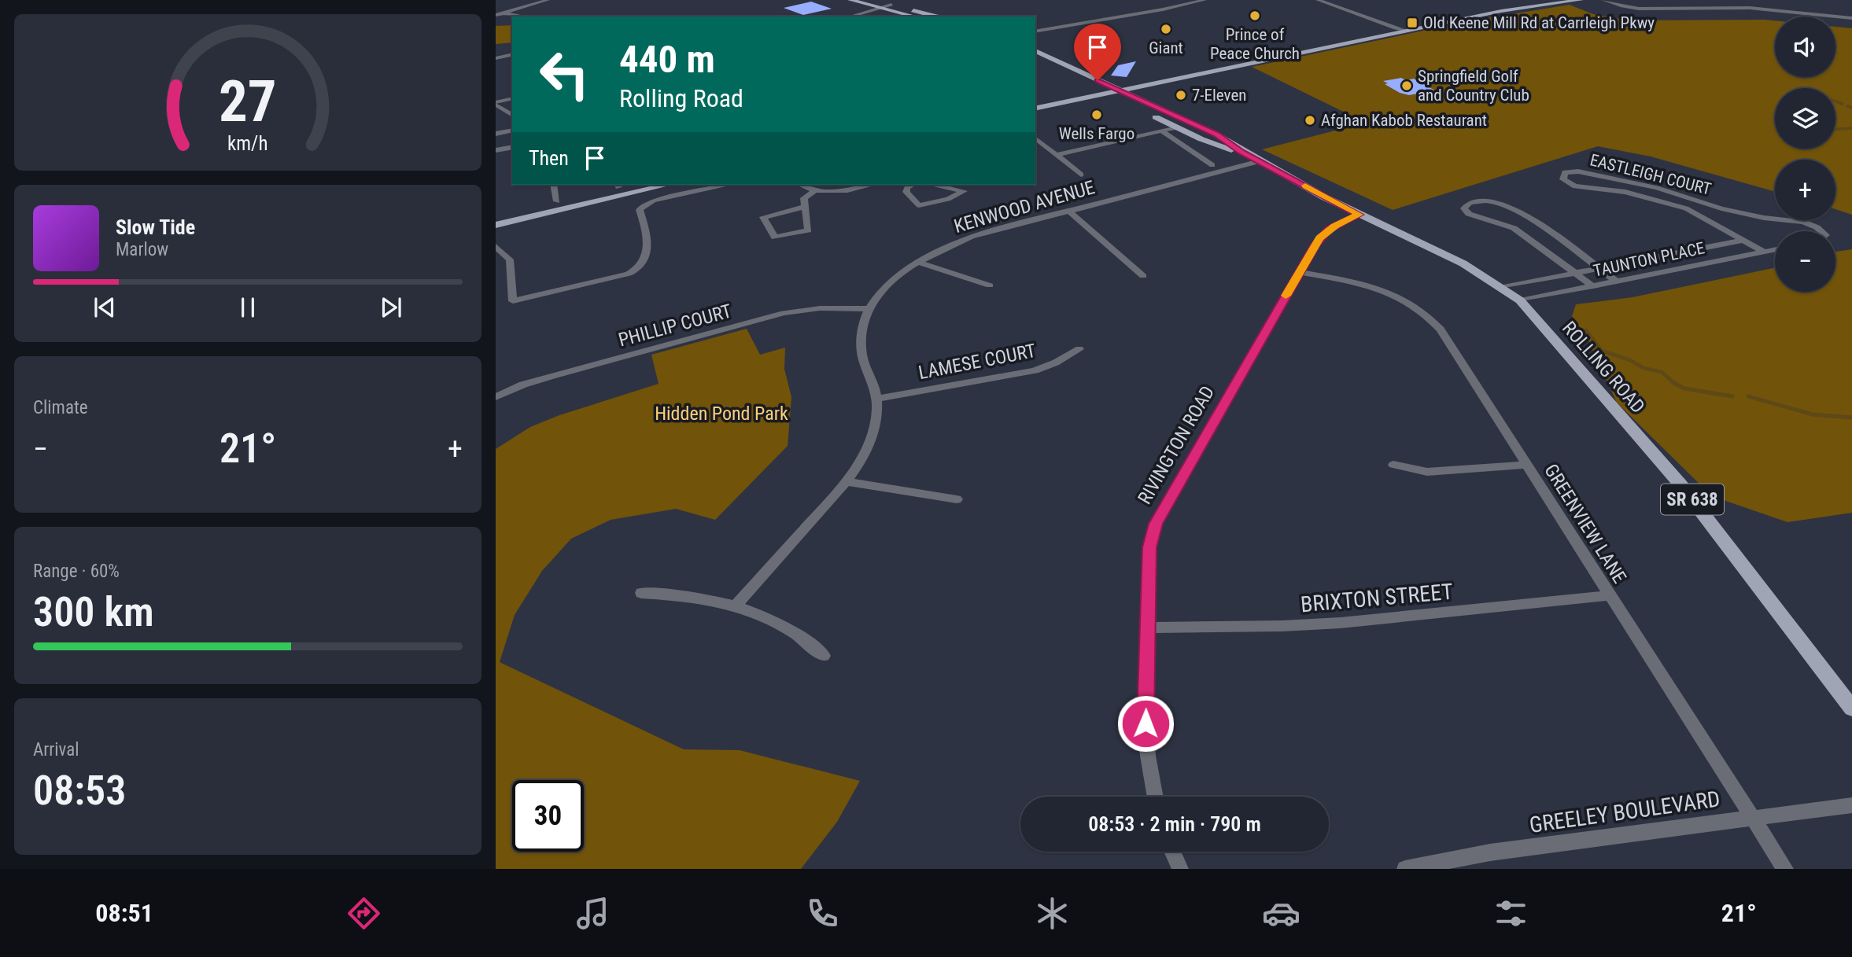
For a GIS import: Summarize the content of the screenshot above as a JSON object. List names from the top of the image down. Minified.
{"streets":{"main road":["ROLLING ROAD","SR 638"],"street":["EASTLEIGH COURT","KENWOOD AVENUE","TAUNTON PLACE","PHILLIP COURT","LAMESE COURT","RIVINGTON ROAD","GREENVIEW LANE","BRIXTON STREET","GREELEY BOULEVARD"]},"crossings":[["EASTLEIGH COURT","TAUNTON PLACE"],["KENWOOD AVENUE","PHILLIP COURT"],["KENWOOD AVENUE","LAMESE COURT"],["KENWOOD AVENUE","ROLLING ROAD"],["TAUNTON PLACE","ROLLING ROAD"],["ROLLING ROAD","RIVINGTON ROAD"],["RIVINGTON ROAD","GREENVIEW LANE"],["RIVINGTON ROAD","BRIXTON STREET"],["GREENVIEW LANE","BRIXTON STREET"],["GREENVIEW LANE","GREELEY BOULEVARD"]],"parks":["Hidden Pond Park"],"places":{"other":["Prince of Peace Church","Giant","Springfield Golf and Country Club","7-Eleven","Wells Fargo","Afghan Kabob Restaurant"],"transit":["Old Keene Mill Rd at Carrleigh Pkwy"]},"page":{"map_buttons":["+","−"],"turn":["440 m","Rolling Road"],"then":"Then","song":["Slow Tide","Marlow"],"tile":["Climate",["Range · 60%","300 km"],["Arrival","08:53"]],"heat":["−","21°","+"],"limit":"30","trip":"08:53 · 2 min · 790 m","tabs":["08:51","21°"],"gauge":["27","km/h"]}}
